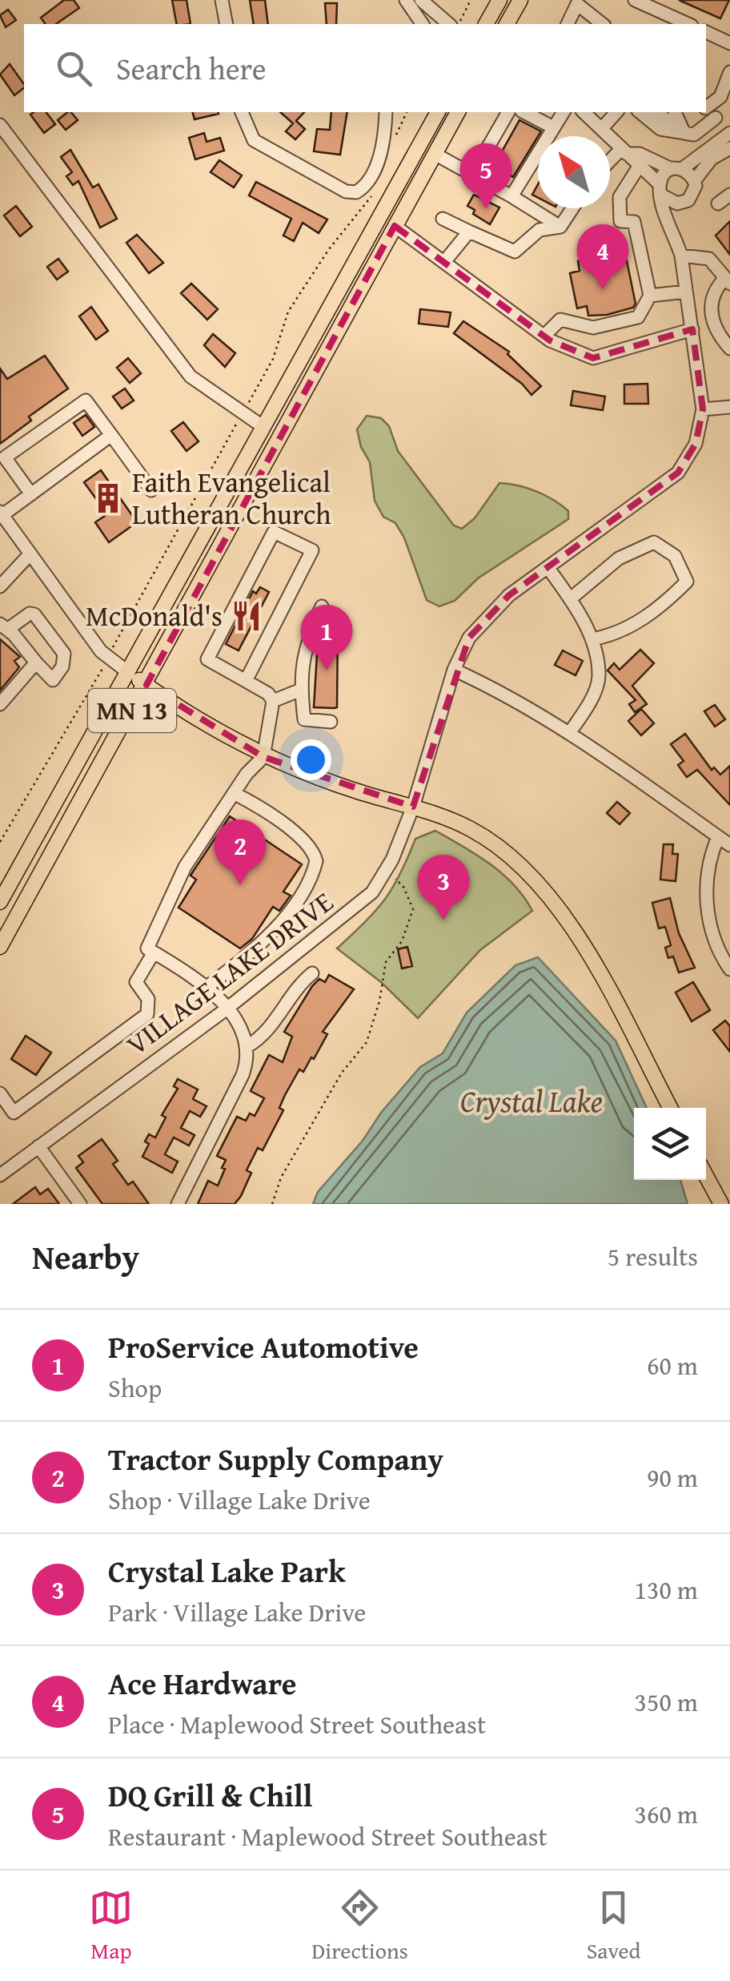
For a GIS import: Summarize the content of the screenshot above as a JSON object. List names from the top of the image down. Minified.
{"streets":{"main road":["MN 13"],"street":["VILLAGE LAKE DRIVE"]},"water":["Crystal Lake"],"places":{"building":["Faith Evangelical Lutheran Church"],"restaurant":["McDonald's"]},"north":"top left","page":{"search":"Search here","pins":["5","4","1","2","3"],"heading":["Nearby","5 results"],"list":[{"mark":"1","name":"ProService Automotive","note":"Shop","value":"60 m"},{"mark":"2","name":"Tractor Supply Company","note":"Shop · Village Lake Drive","value":"90 m"},{"mark":"3","name":"Crystal Lake Park","note":"Park · Village Lake Drive","value":"130 m"},{"mark":"4","name":"Ace Hardware","note":"Place · Maplewood Street Southeast","value":"350 m"},{"mark":"5","name":"DQ Grill & Chill","note":"Restaurant · Maplewood Street Southeast","value":"360 m"}],"nav":["Map","Directions","Saved"]}}
